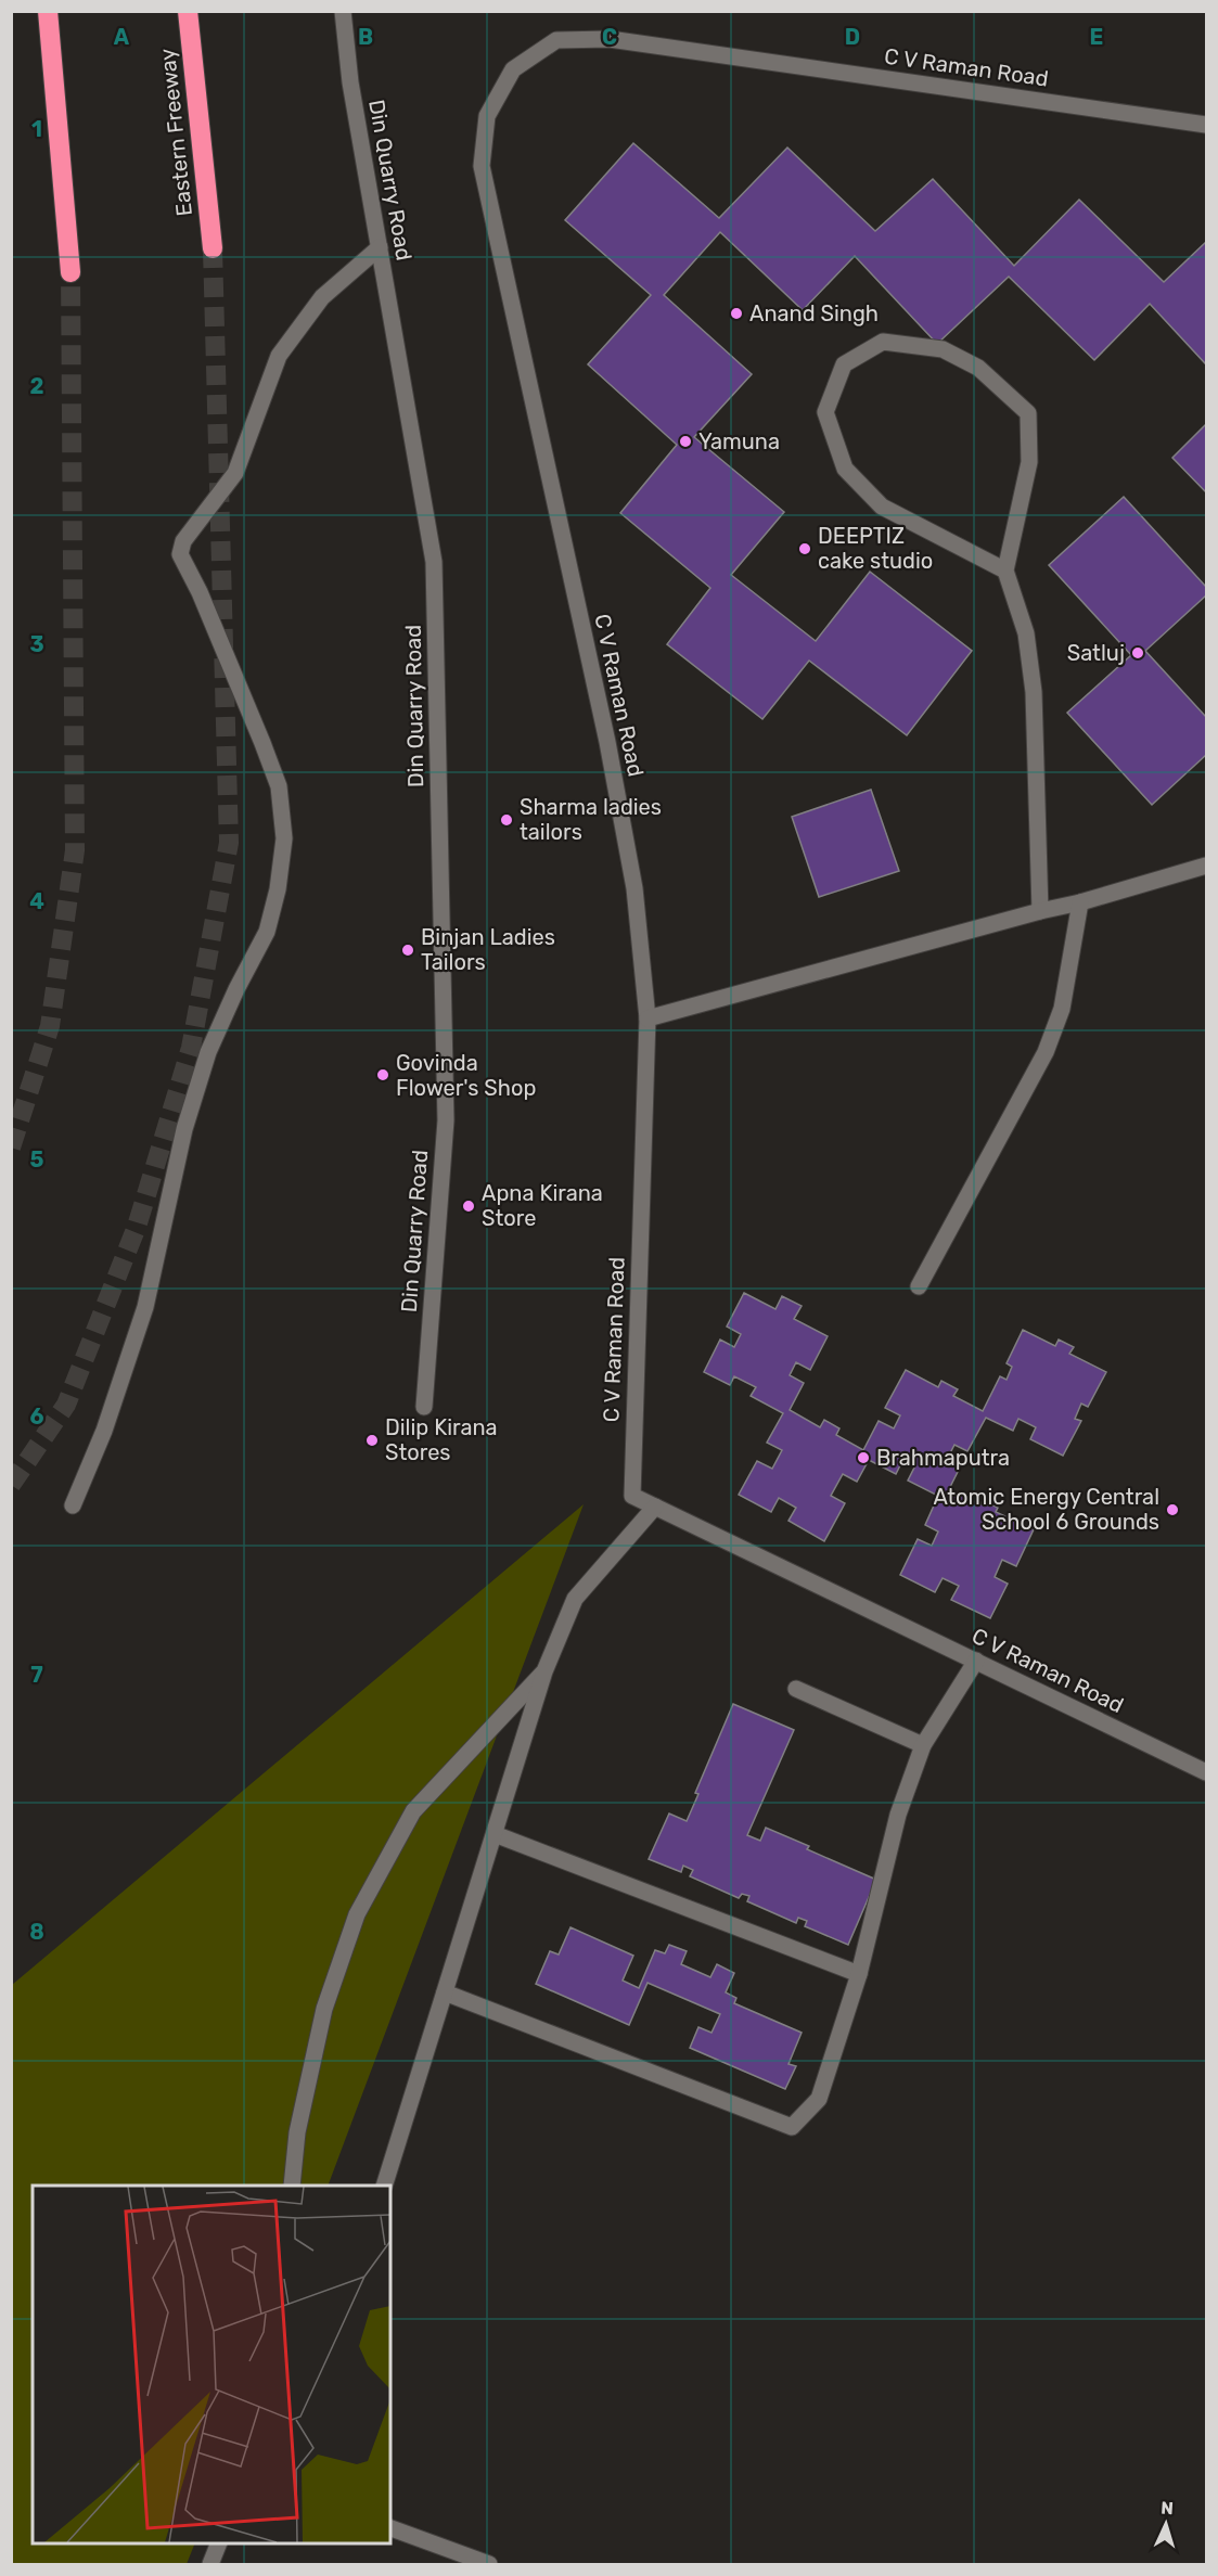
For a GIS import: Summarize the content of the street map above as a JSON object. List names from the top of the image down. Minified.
{"streets":{"highway":["Eastern Freeway"],"street":["C V Raman Road","Din Quarry Road"]},"places":["Anand Singh","Yamuna","DEEPTIZ cake studio","Satluj","Sharma ladies tailors","Binjan Ladies Tailors","Govinda Flower's Shop","Apna Kirana Store","Dilip Kirana Stores","Brahmaputra","Atomic Energy Central School 6 Grounds"],"north":"top","grid":{"columns":["A","B","C","D","E"],"rows":["1","2","3","4","5","6","7","8"]}}
